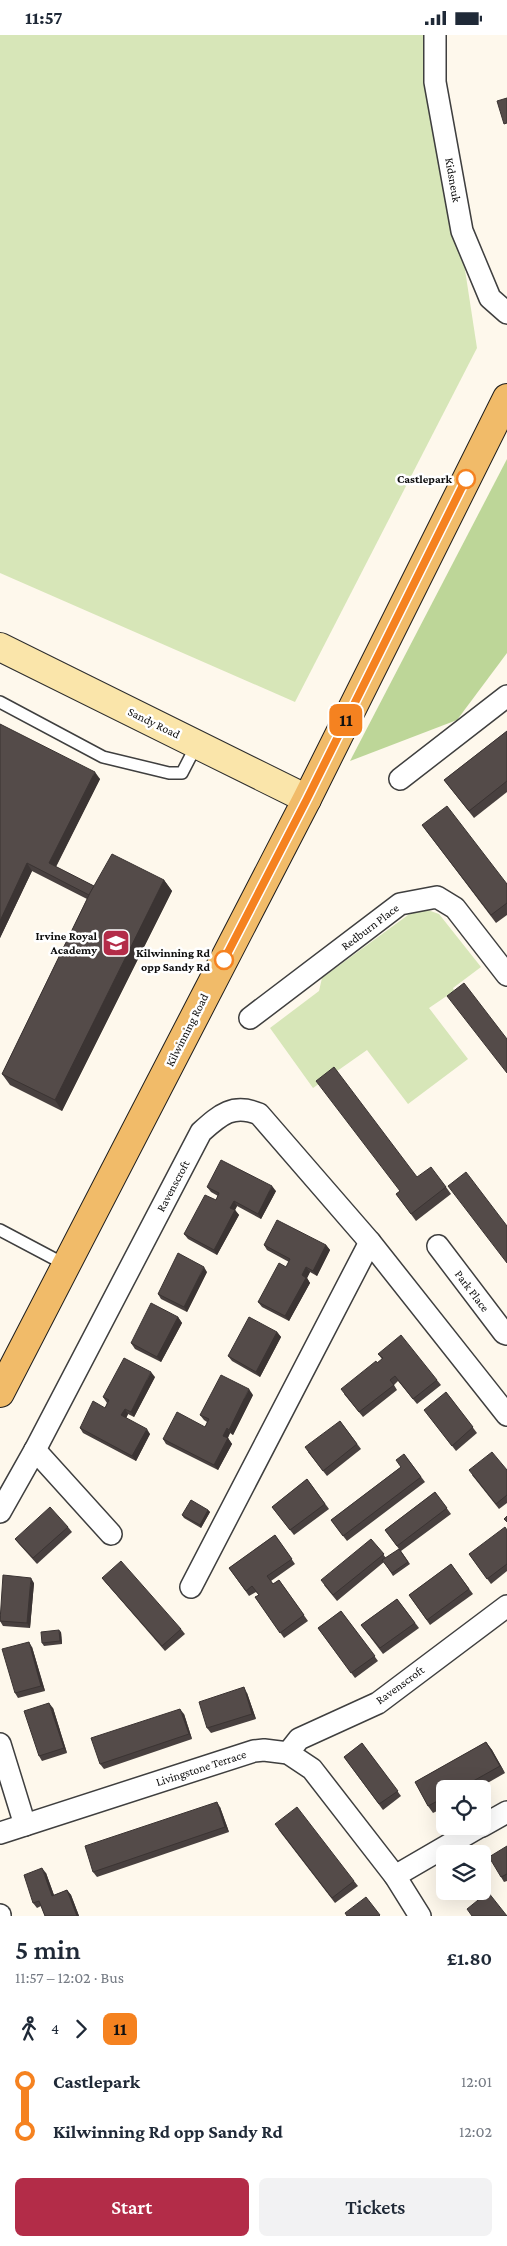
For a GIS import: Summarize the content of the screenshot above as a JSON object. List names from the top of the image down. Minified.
{"streets":{"main road":["Sandy Road","Kilwinning Road"],"street":["Kidsneuk","Redburn Place","Ravenscroft","Park Place","Livingstone Terrace"]},"crossings":[["Sandy Road","Kilwinning Road"],["Ravenscroft","Livingstone Terrace"]],"places":{"other":["Castlepark","Kilwinning Rd opp Sandy Rd"],"school or university":["Irvine Royal Academy"]},"lines":["bus line 11"],"page":{"status":"11:57","on_map":"11","heading":["5 min","11:57 – 12:02 · Bus","£1.80"],"legs":["4","11"],"list":[{"name":"Castlepark","value":"12:01"},{"name":"Kilwinning Rd opp Sandy Rd","value":"12:02"}],"buttons":["Start","Tickets"]}}
